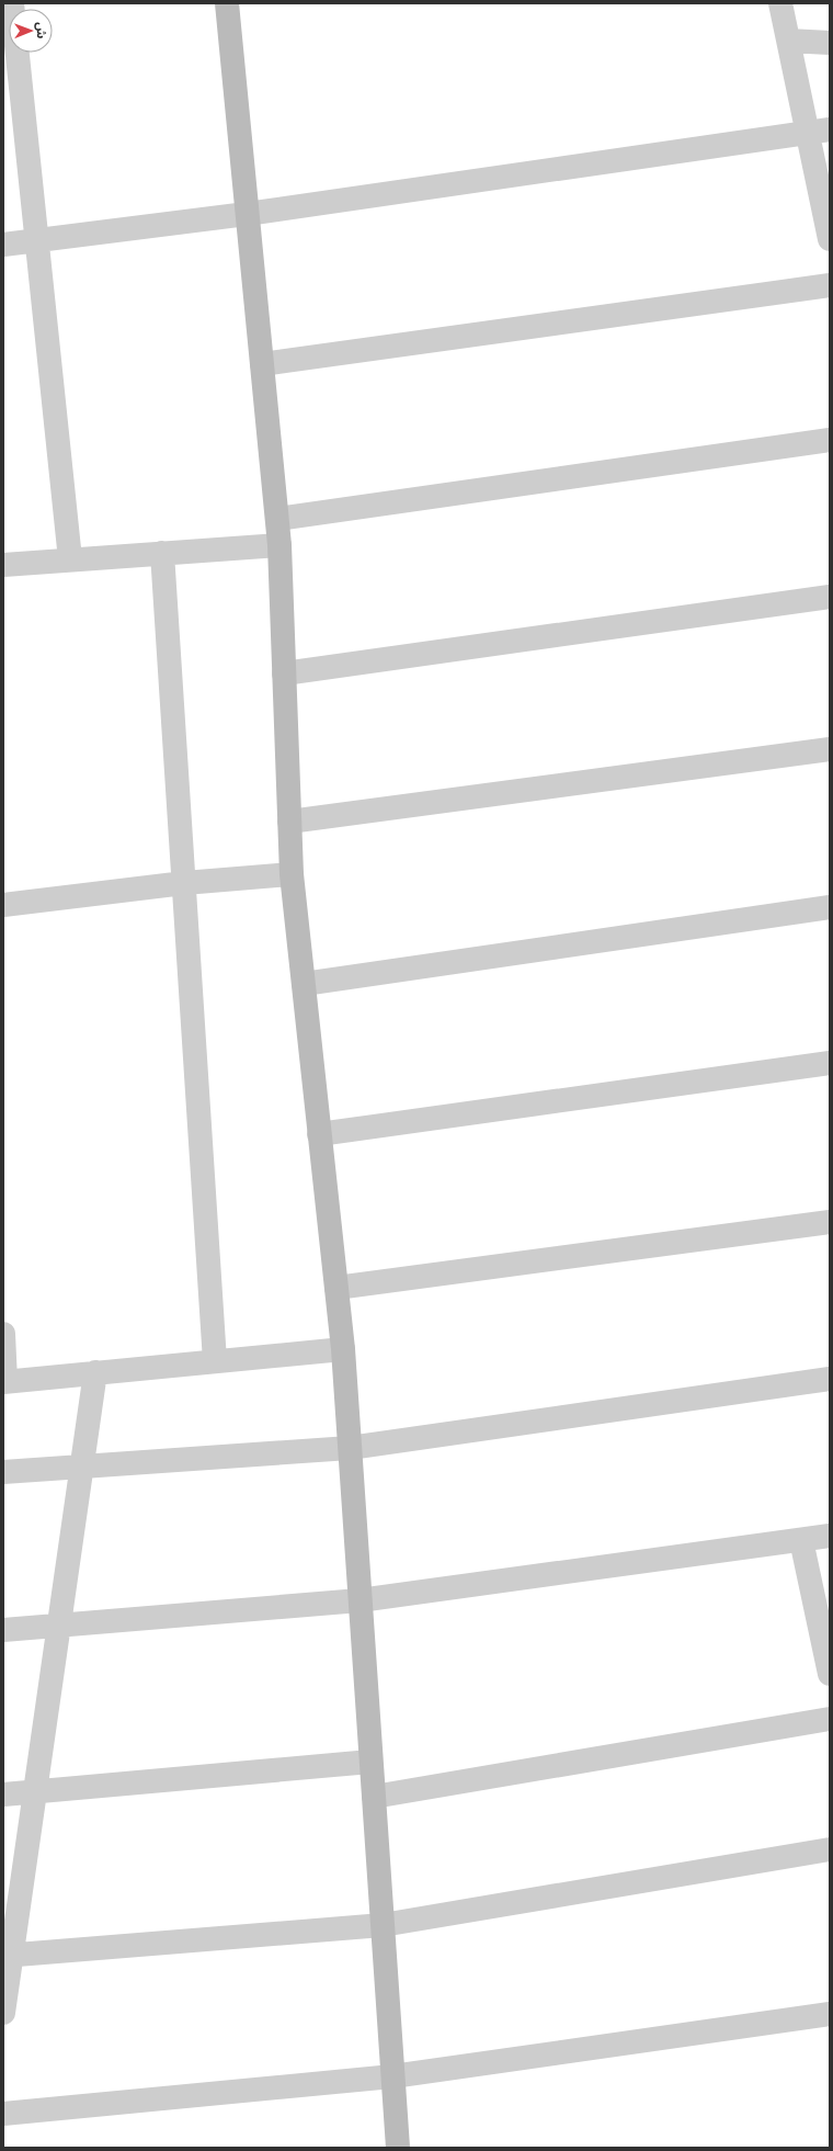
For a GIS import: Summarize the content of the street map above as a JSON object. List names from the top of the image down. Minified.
{"north":"right"}
